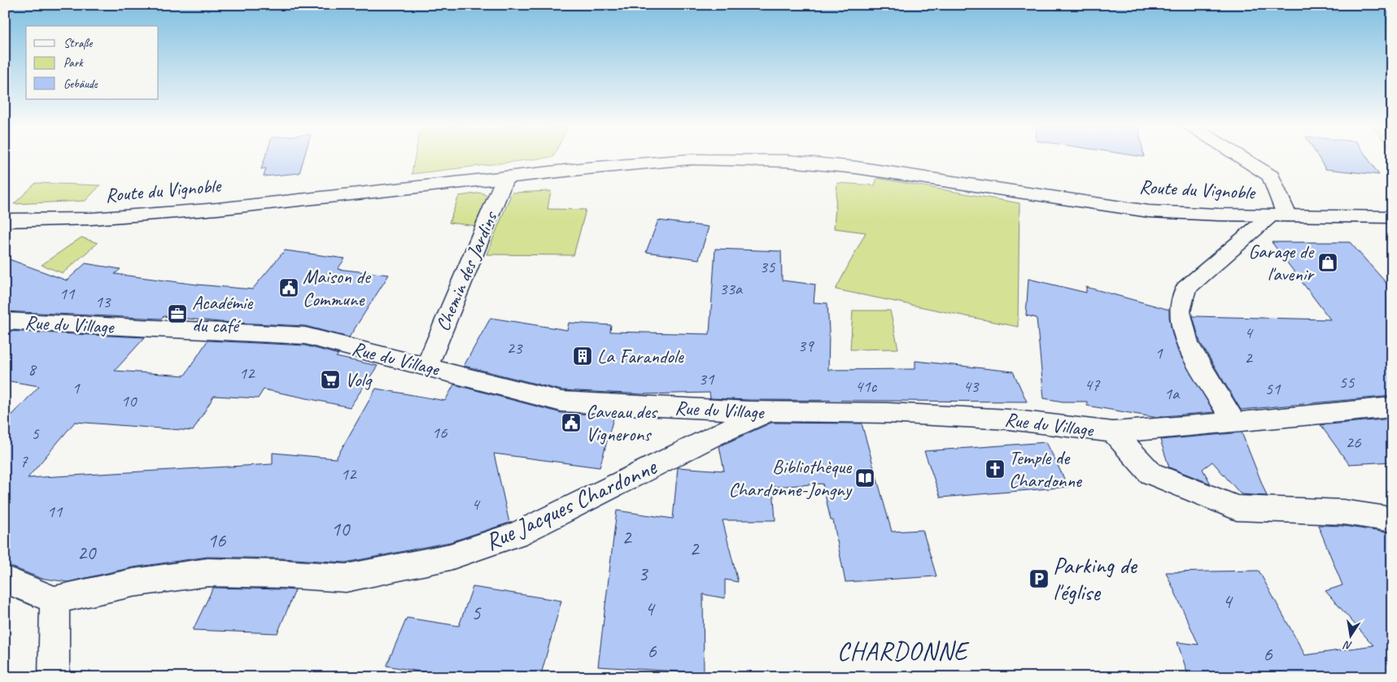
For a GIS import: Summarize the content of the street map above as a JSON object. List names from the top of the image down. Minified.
{"streets":{"street":["Route du Vignoble","Chemin des Jardins","Rue du Village","Rue Jacques Chardonne"]},"crossings":[["Route du Vignoble","Chemin des Jardins"],["Chemin des Jardins","Rue du Village"],["Rue du Village","Rue Jacques Chardonne"]],"districts":["CHARDONNE"],"places":{"shop":["Garage de l'avenir"],"public building":["Maison de Commune","Caveau des Vignerons"],"office":["Académie du café"],"building":["La Farandole"],"supermarket":["Volg"],"church":["Temple de Chardonne"],"library":["Bibliothèque Chardonne-Jongny"],"parking":["Parking de l'église"]},"house_numbers":["35","33a","11","13","4","39","23","1","2","8","12","31","55","47","41c","43","1","51","1a","10","16","5","26","7","12","4","11","10","2","16","2","20","3","4","4","5","6","6"],"legend":["Straße","Park","Gebäude"],"north":"bottom"}
